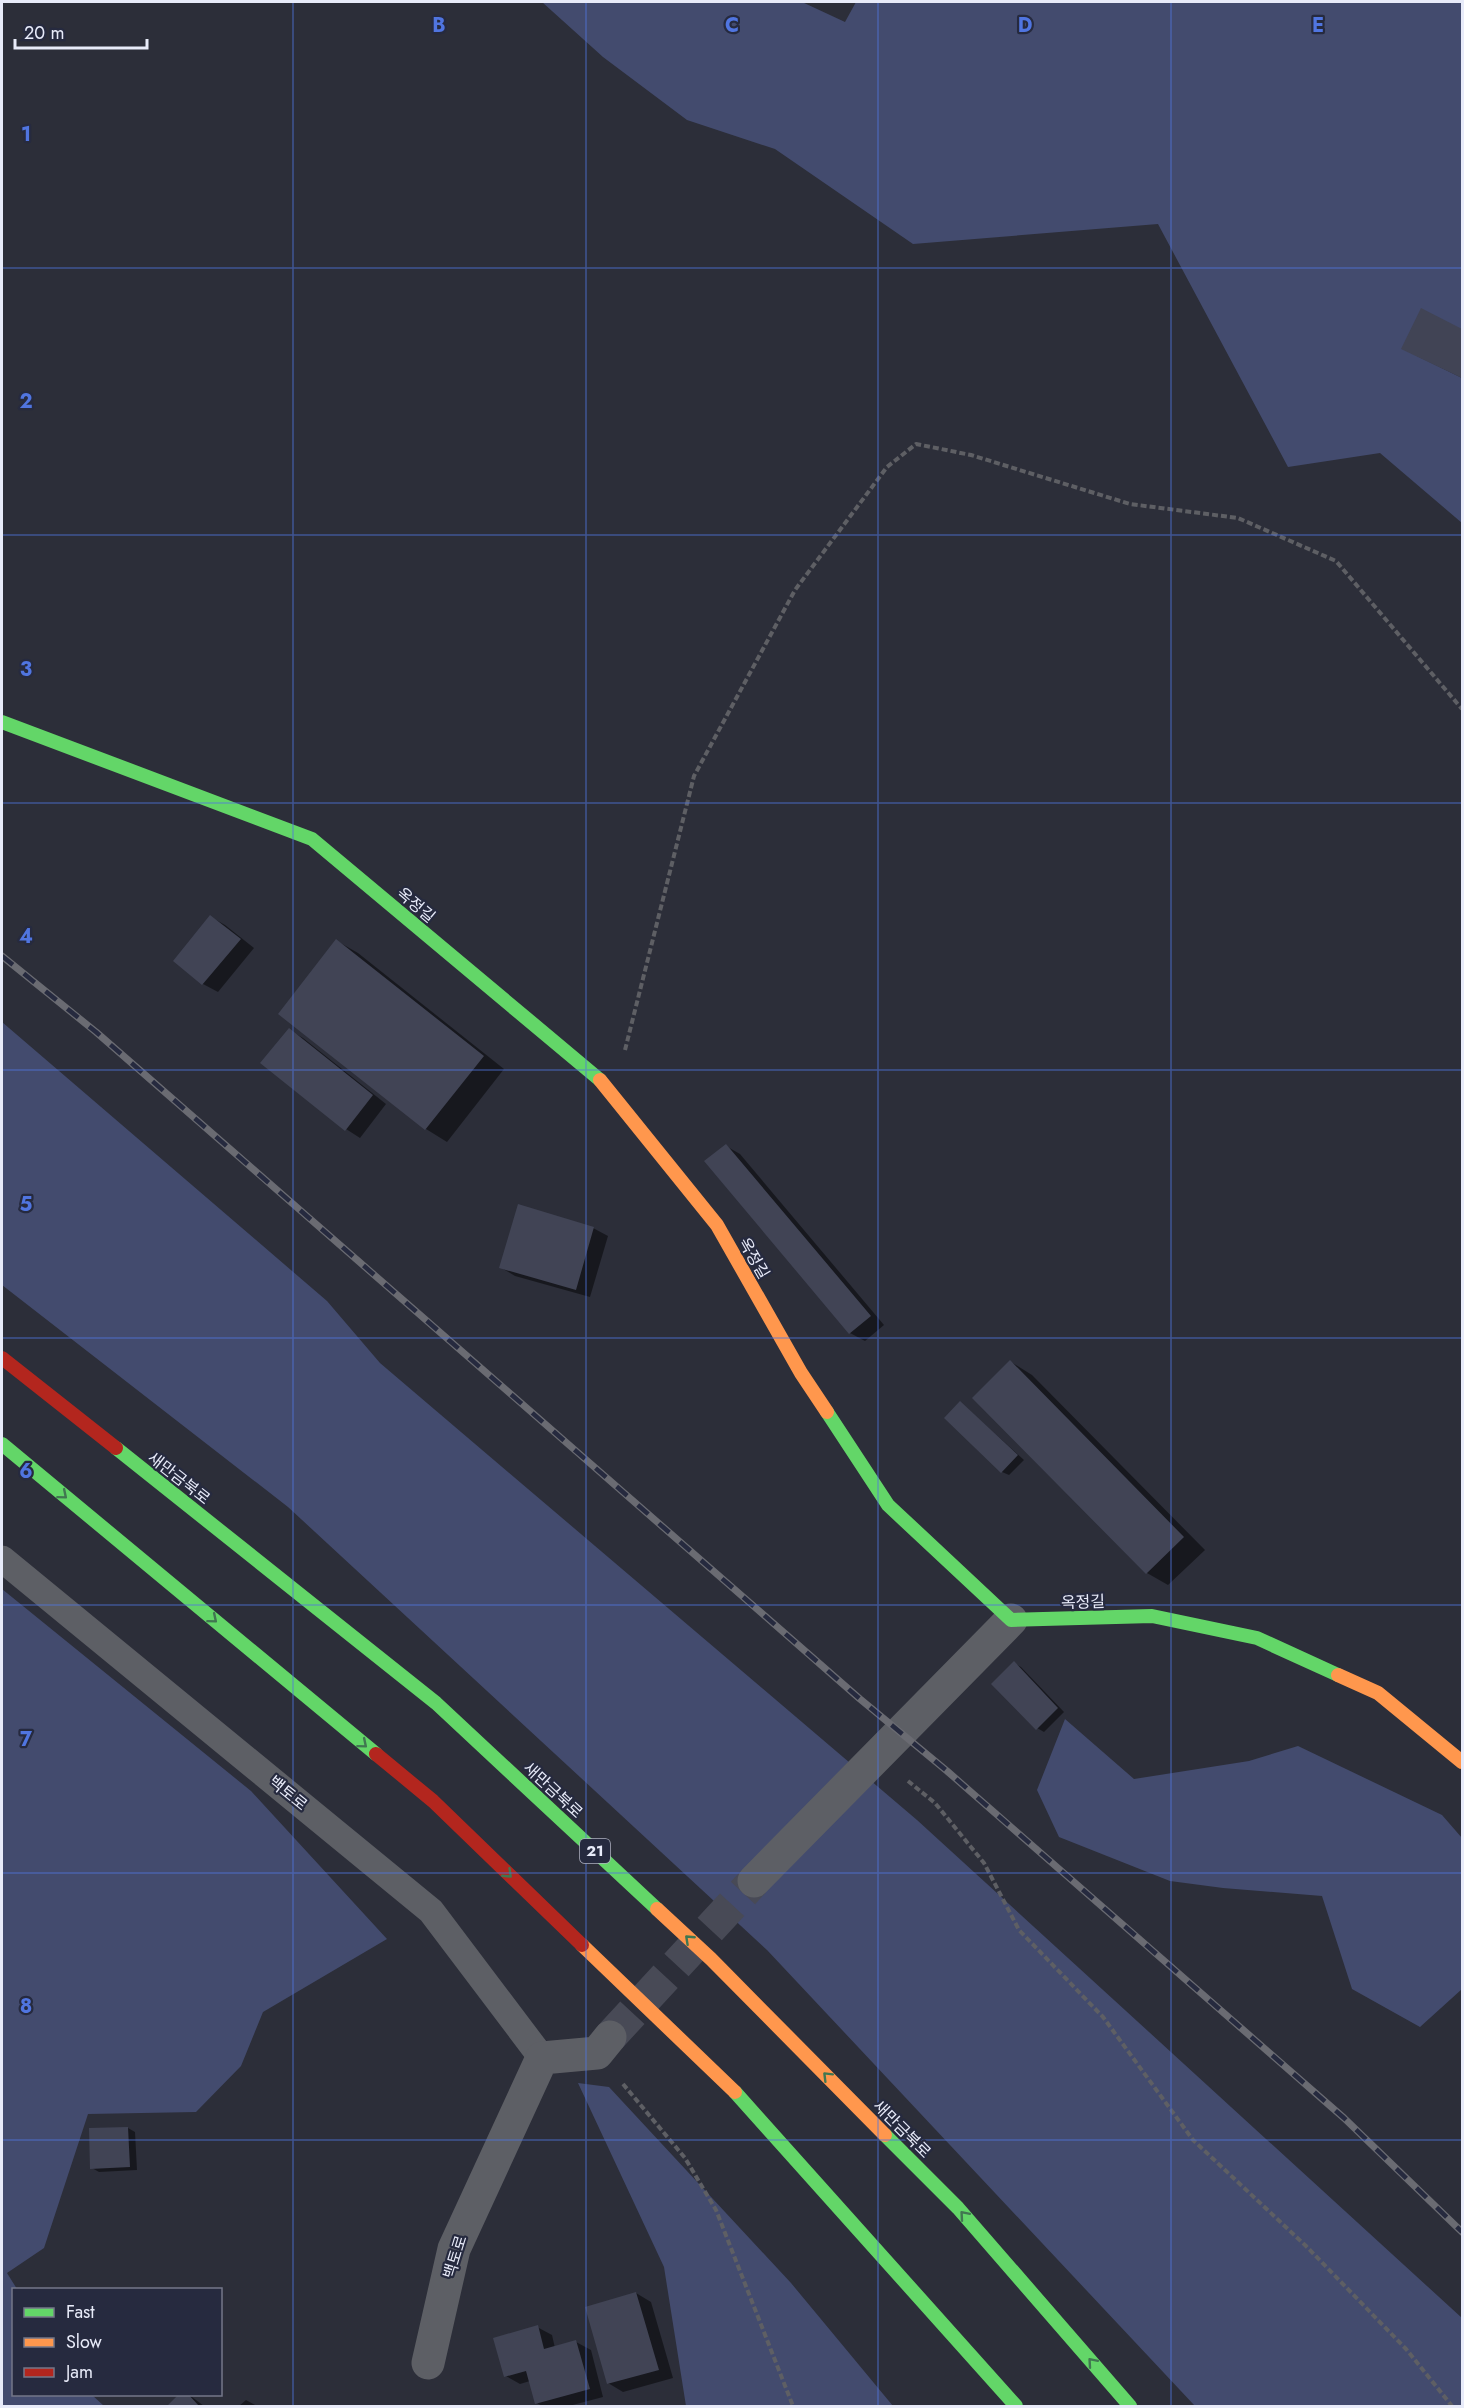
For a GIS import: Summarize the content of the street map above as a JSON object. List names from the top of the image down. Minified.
{"streets":{"main road":["옥정길","새만금북로","21"],"street":["백토로"]},"legend":["Fast","Slow","Jam"],"scale_bar":"20 m","grid":{"columns":["B","C","D","E"],"rows":["1","2","3","4","5","6","7","8"]}}
